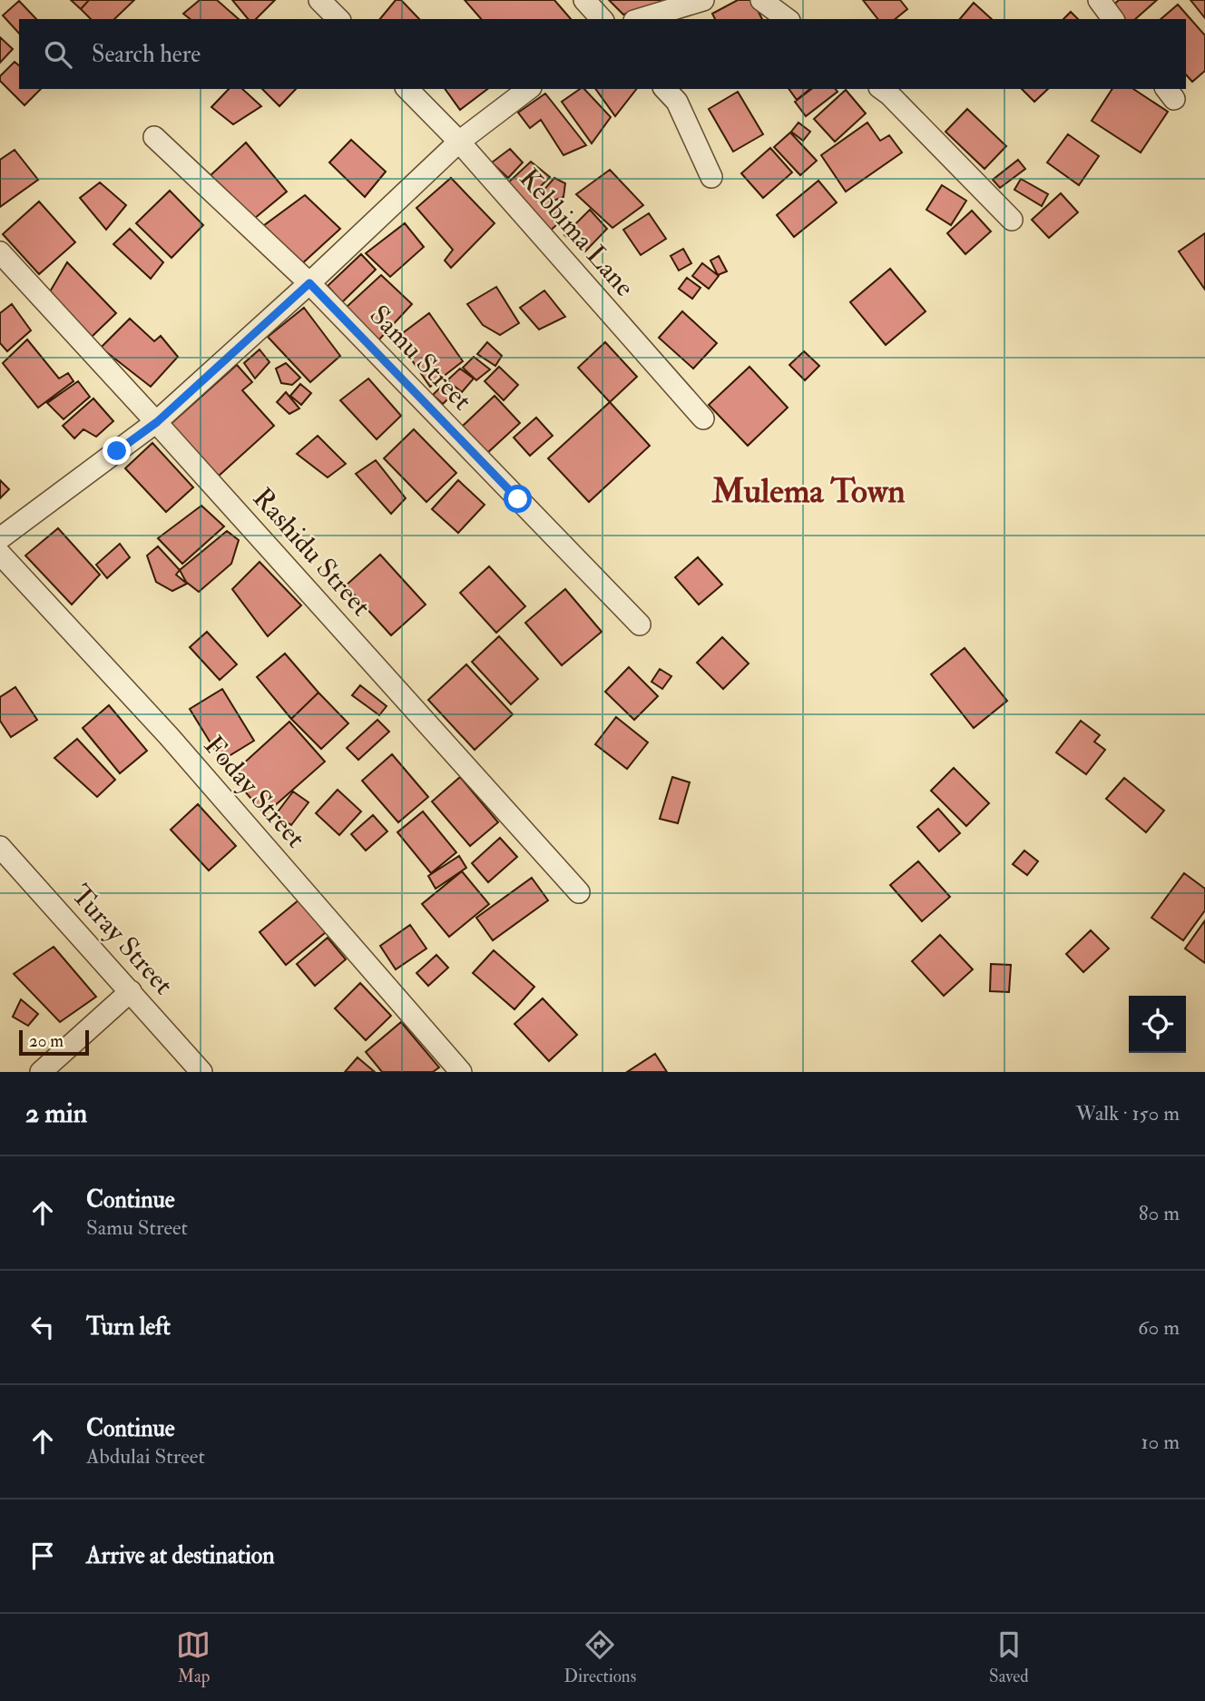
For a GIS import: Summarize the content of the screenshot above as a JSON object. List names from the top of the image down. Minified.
{"streets":{"street":["Kebbima Lane","Samu Street","Rashidu Street","Foday Street","Turay Street"]},"districts":["Mulema Town"],"scale_bar":"20 m","page":{"search":"Search here","scale":"20 m","heading":["2 min","Walk · 150 m"],"list":[["Continue","Samu Street","80 m"],["Turn left","60 m"],["Continue","Abdulai Street","10 m"],"Arrive at destination"],"nav":["Map","Directions","Saved"]}}
